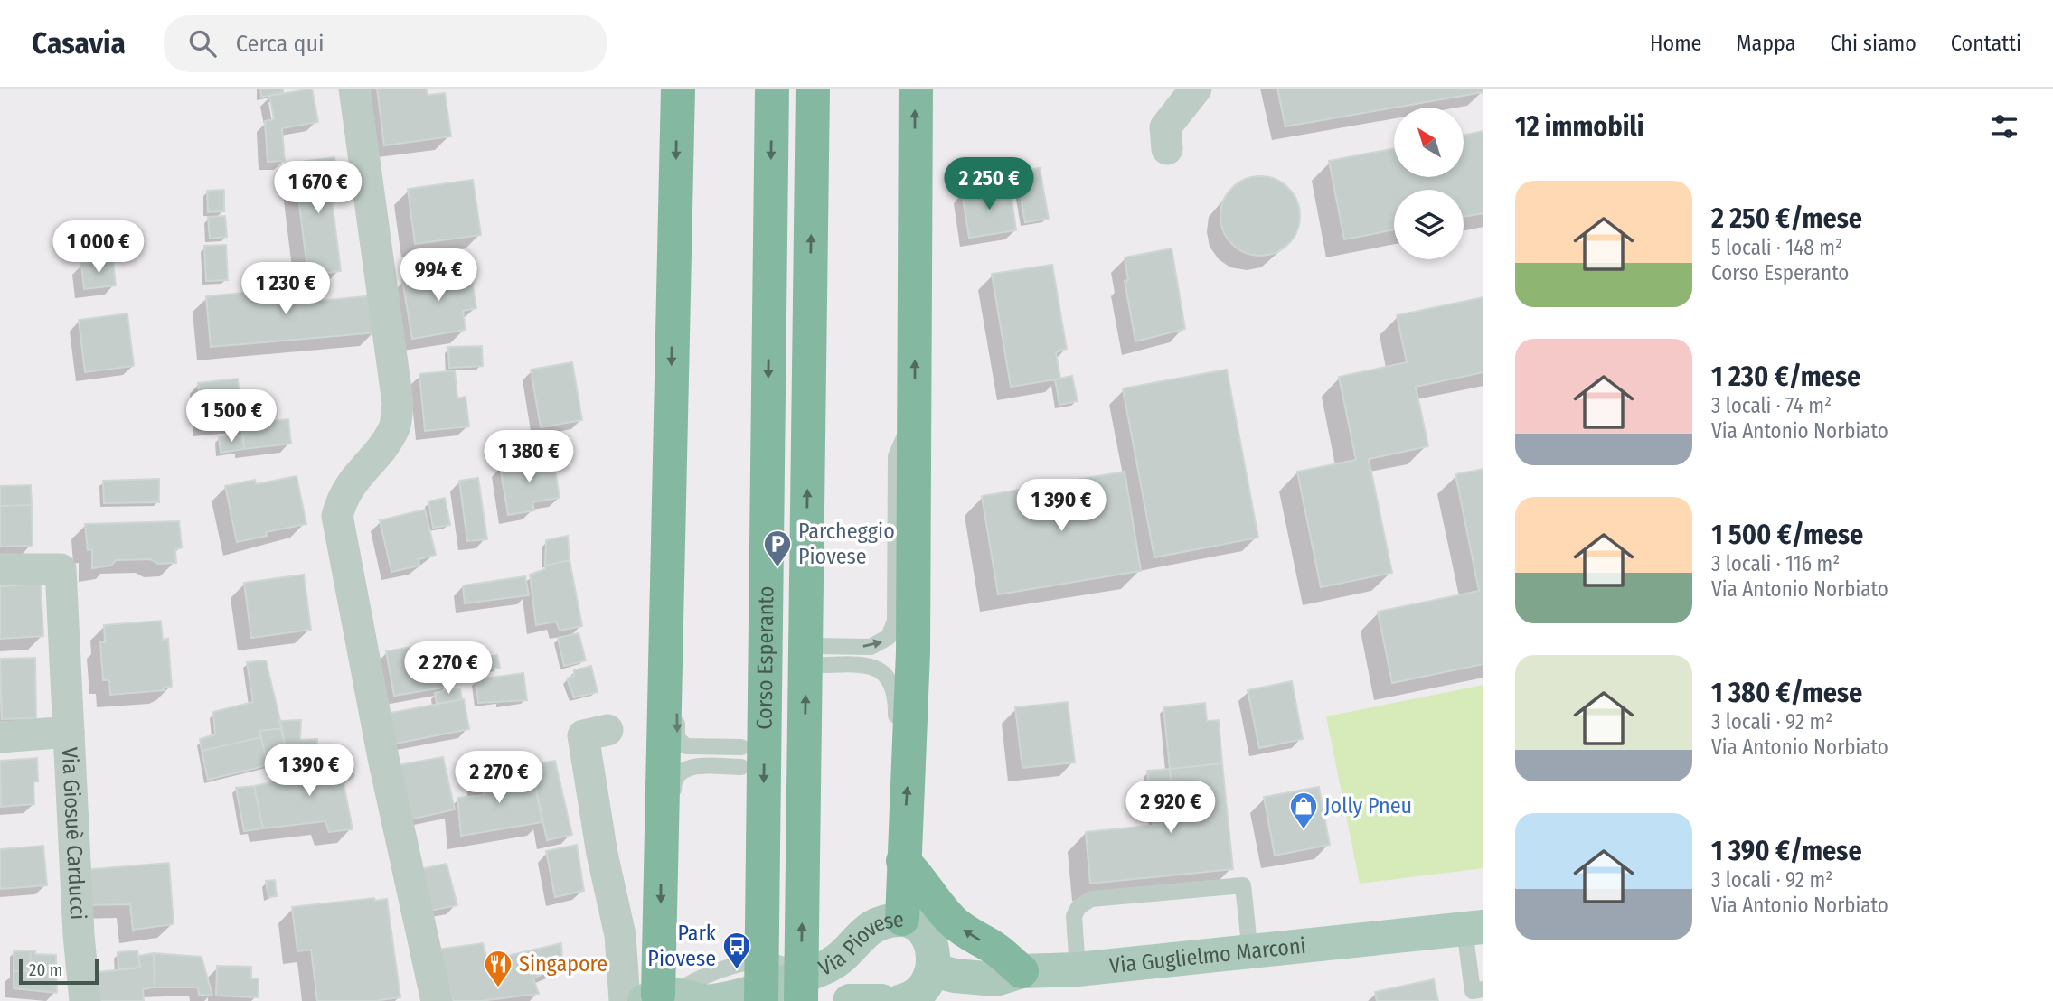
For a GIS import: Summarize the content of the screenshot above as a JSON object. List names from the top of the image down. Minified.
{"streets":{"highway":["Corso Esperanto"],"main road":["Via Piovese","Via Guglielmo Marconi"],"street":["Via Giosuè Carducci"]},"crossings":[["Corso Esperanto","Via Piovese"],["Via Piovese","Via Guglielmo Marconi"]],"places":{"parking":["Parcheggio Piovese"],"shop":["Jolly Pneu"],"bus stop":["Park Piovese"],"restaurant":["Singapore"]},"scale_bar":"20 m","north":"top left","page":{"header":"Casavia","search":"Cerca qui","nav":["Home","Mappa","Chi siamo","Contatti"],"heading":"12 immobili","price":["2 250 €","1 670 €","1 000 €","994 €","1 230 €","1 500 €","1 380 €","1 390 €","2 270 €","1 390 €","2 270 €","2 920 €"],"list":[{"name":"2 250 €/mese","note":"5 locali · 148 m² · Corso Esperanto"},{"name":"1 230 €/mese","note":"3 locali · 74 m² · Via Antonio Norbiato"},{"name":"1 500 €/mese","note":"3 locali · 116 m² · Via Antonio Norbiato"},{"name":"1 380 €/mese","note":"3 locali · 92 m² · Via Antonio Norbiato"},{"name":"1 390 €/mese","note":"3 locali · 92 m² · Via Antonio Norbiato"}],"scale":"20 m"}}
